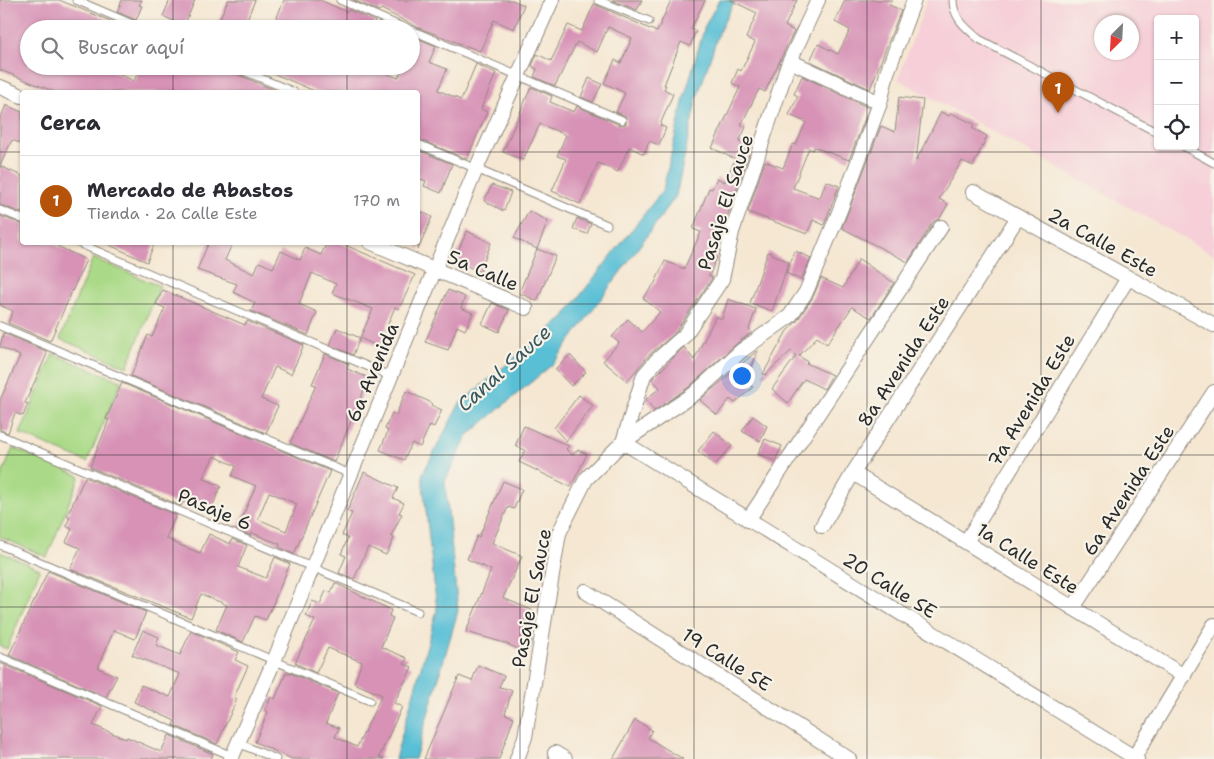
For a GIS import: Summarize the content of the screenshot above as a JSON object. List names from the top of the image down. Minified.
{"streets":{"street":["Pasaje El Sauce","2a Calle Este","5a Calle","8a Avenida Este","6a Avenida","7a Avenida Este","6a Avenida Este","1a Calle Este","20 Calle SE","19 Calle SE"],"lane":["Pasaje 6"]},"crossings":[["Pasaje El Sauce","20 Calle SE"],["2a Calle Este","8a Avenida Este"],["2a Calle Este","7a Avenida Este"],["5a Calle","6a Avenida"],["8a Avenida Este","1a Calle Este"],["6a Avenida","Pasaje 6"],["7a Avenida Este","1a Calle Este"],["6a Avenida Este","1a Calle Este"]],"water":["Canal Sauce"],"north":"bottom left","page":{"map_buttons":["+","−"],"search":"Buscar aquí","pins":"1","heading":"Cerca","list":[{"mark":"1","name":"Mercado de Abastos","note":"Tienda · 2a Calle Este","value":"170 m"}]}}
